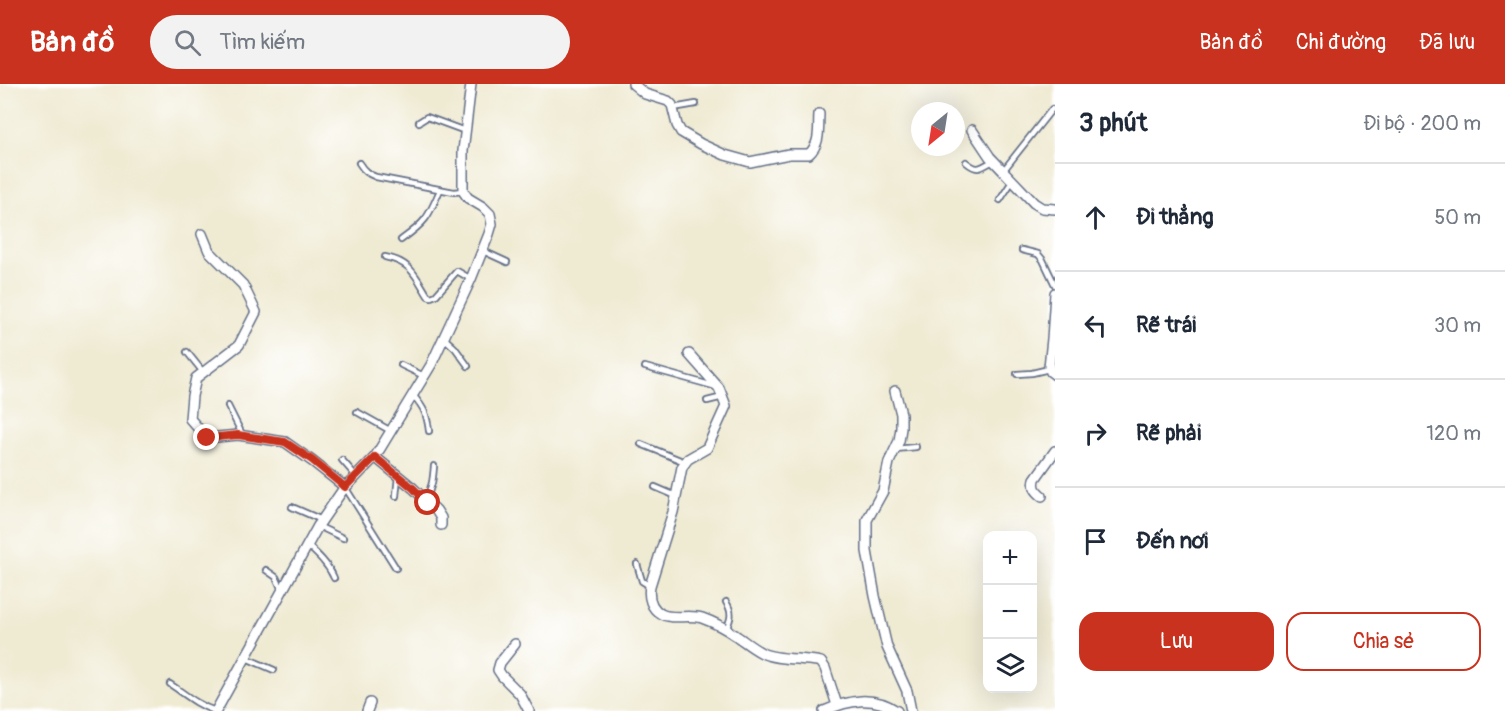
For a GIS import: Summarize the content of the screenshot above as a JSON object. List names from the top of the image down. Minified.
{"north":"bottom left","page":{"header":"Bản đồ","search":"Tìm kiếm","nav":["Bản đồ","Chỉ đường","Đã lưu"],"heading":["3 phút","Đi bộ · 200 m"],"list":[["Đi thẳng","50 m"],["Rẽ trái","30 m"],["Rẽ phải","120 m"],"Đến nơi"],"map_buttons":["+","−"],"buttons":["Lưu","Chia sẻ"]}}
